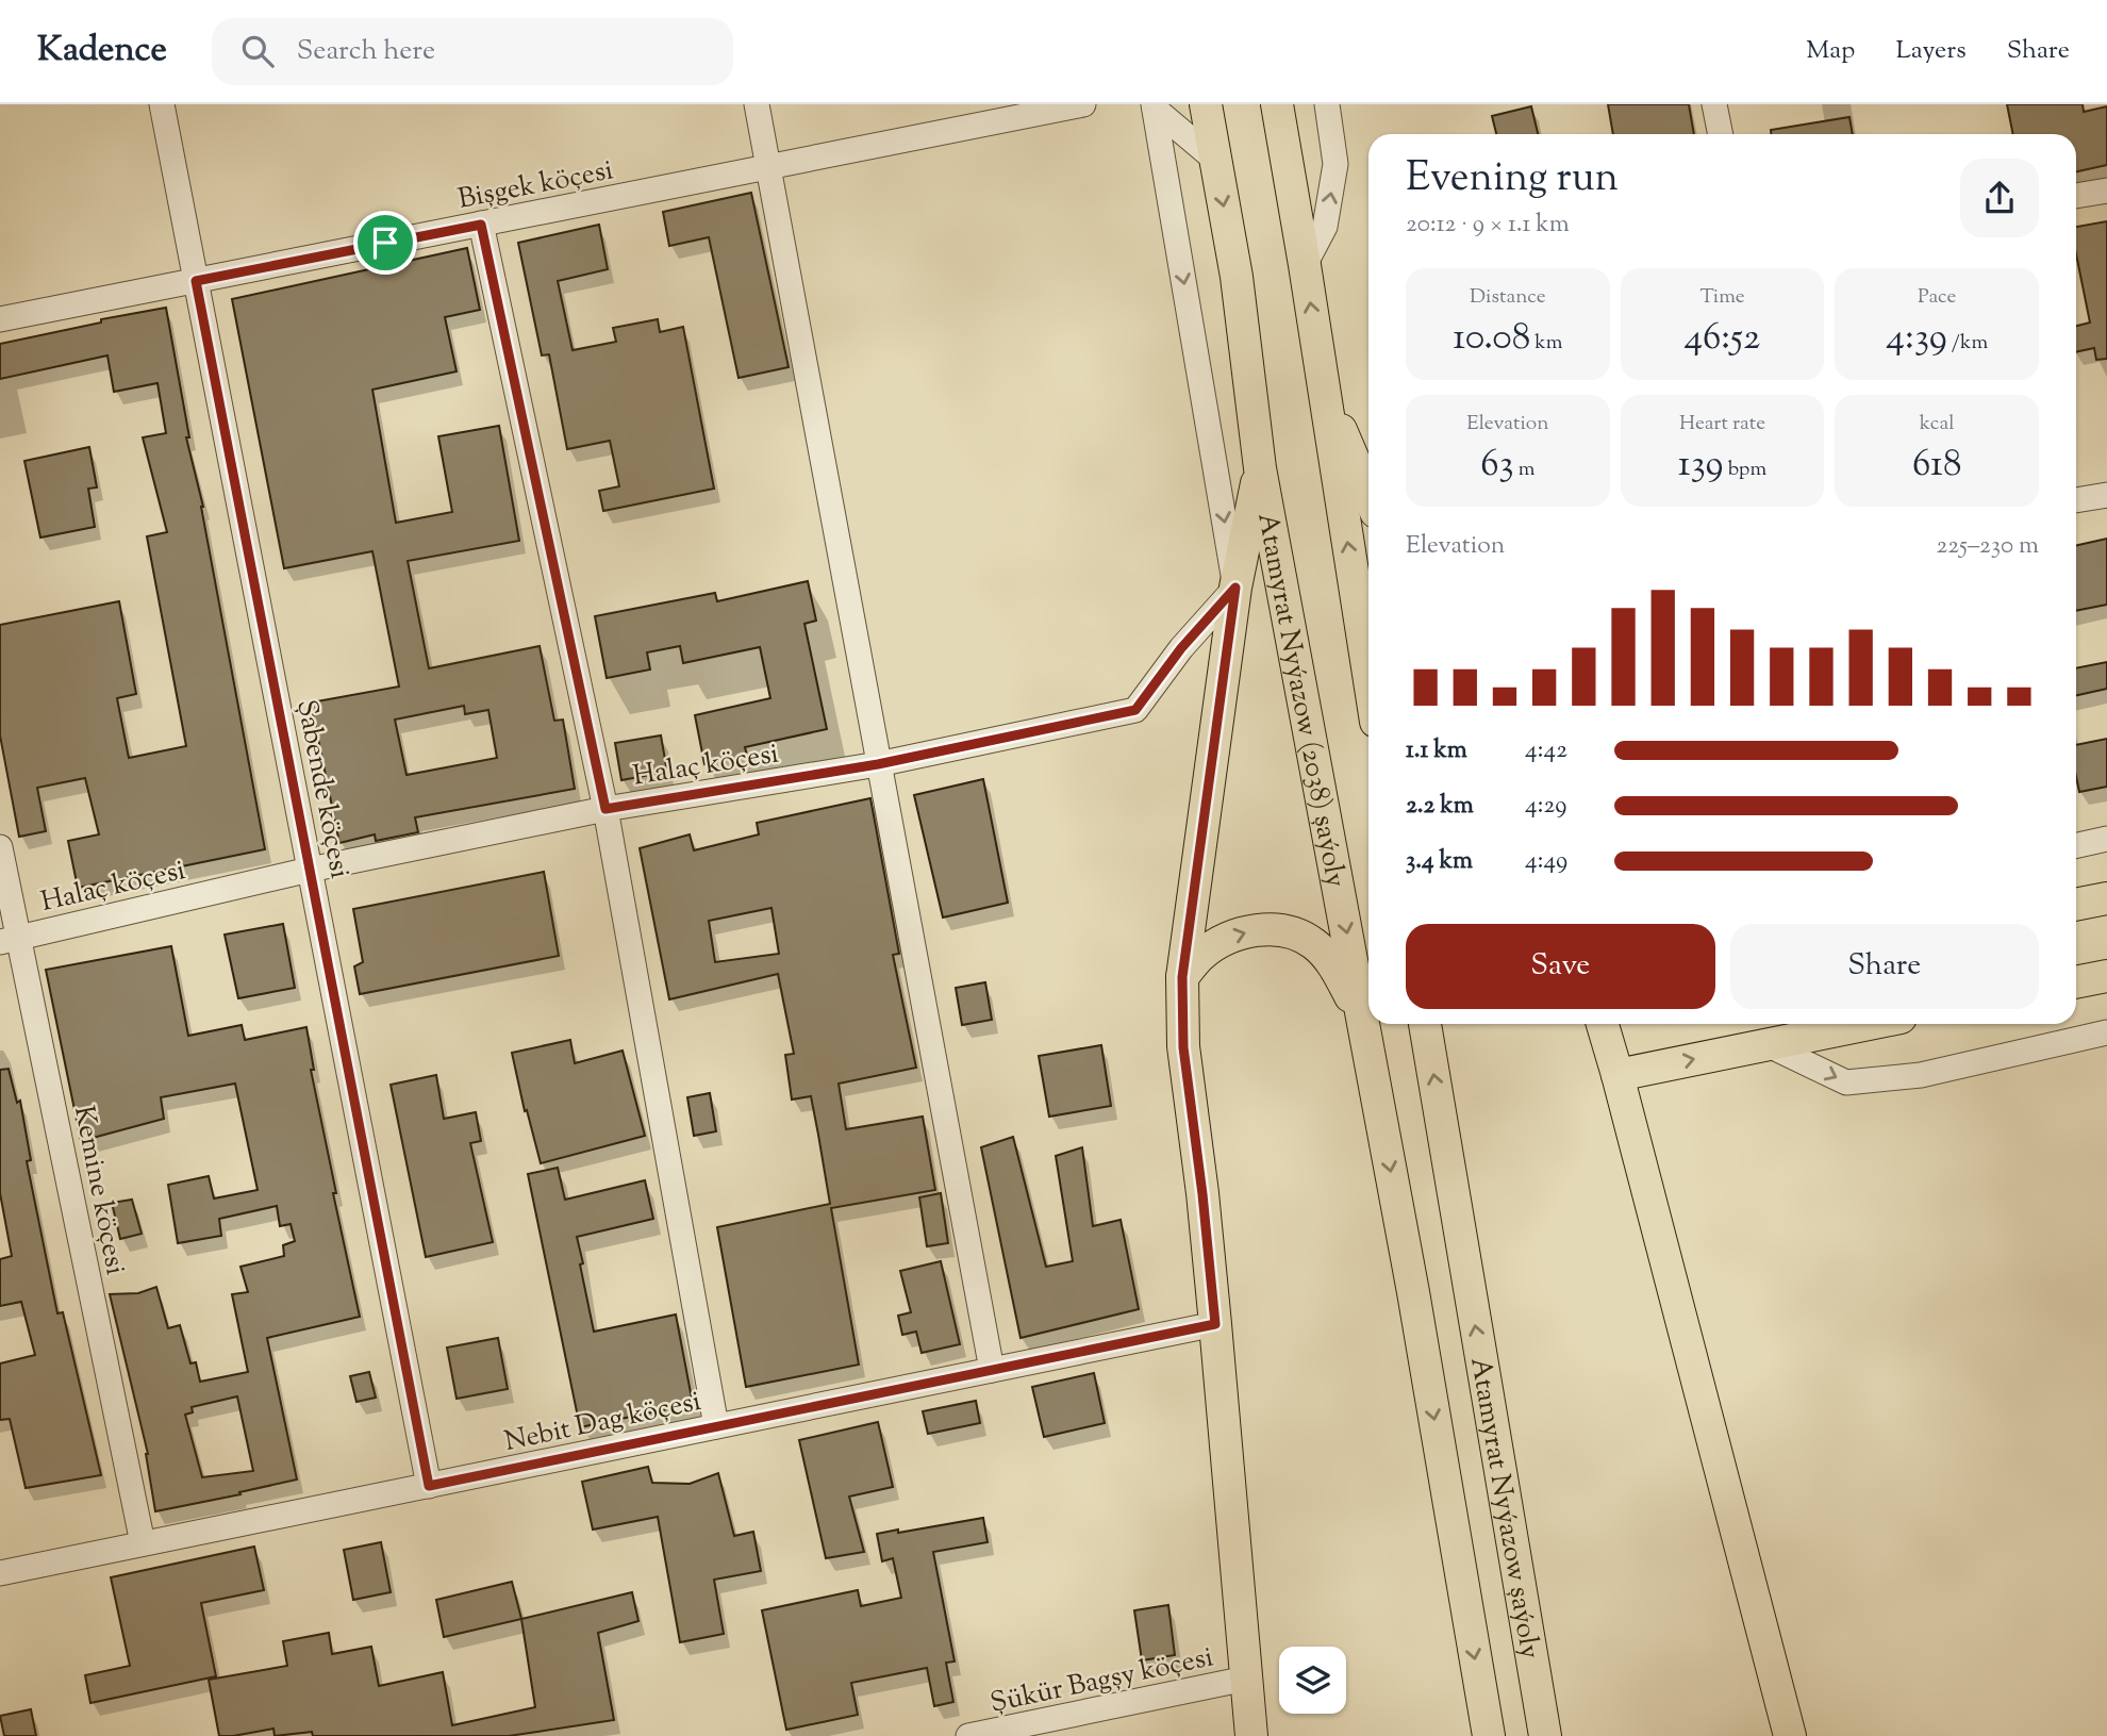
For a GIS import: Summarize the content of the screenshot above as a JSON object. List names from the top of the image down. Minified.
{"streets":{"main road":["Atamyrat Nyýazow (2038) şaýoly","Atamyrat Nyýazow şaýoly"],"street":["Bişgek köçesi","Halaç köçesi","Şabende köçesi","Kemine köçesi","Nebit Dag köçesi","Şükür Bagşy köçesi"]},"crossings":[["Bişgek köçesi","Şabende köçesi"],["Atamyrat Nyýazow (2038) şaýoly","Atamyrat Nyýazow şaýoly"],["Halaç köçesi","Şabende köçesi"],["Halaç köçesi","Kemine köçesi"],["Şabende köçesi","Nebit Dag köçesi"],["Kemine köçesi","Nebit Dag köçesi"]],"page":{"header":"Kadence","search":"Search here","nav":["Map","Layers","Share"],"heading":["Evening run","20:12 · 9 × 1.1 km"],"stats":[["Distance","10.08 km"],["Time","46:52"],["Pace","4:39 /km"],["Elevation","63 m"],["Heart rate","139 bpm"],["kcal","618"]],"chart":["Elevation","225–230 m"],"list":[{"name":"1.1 km","note":"4:42"},{"name":"2.2 km","note":"4:29"},{"name":"3.4 km","note":"4:49"}],"buttons":["Save","Share"]}}
